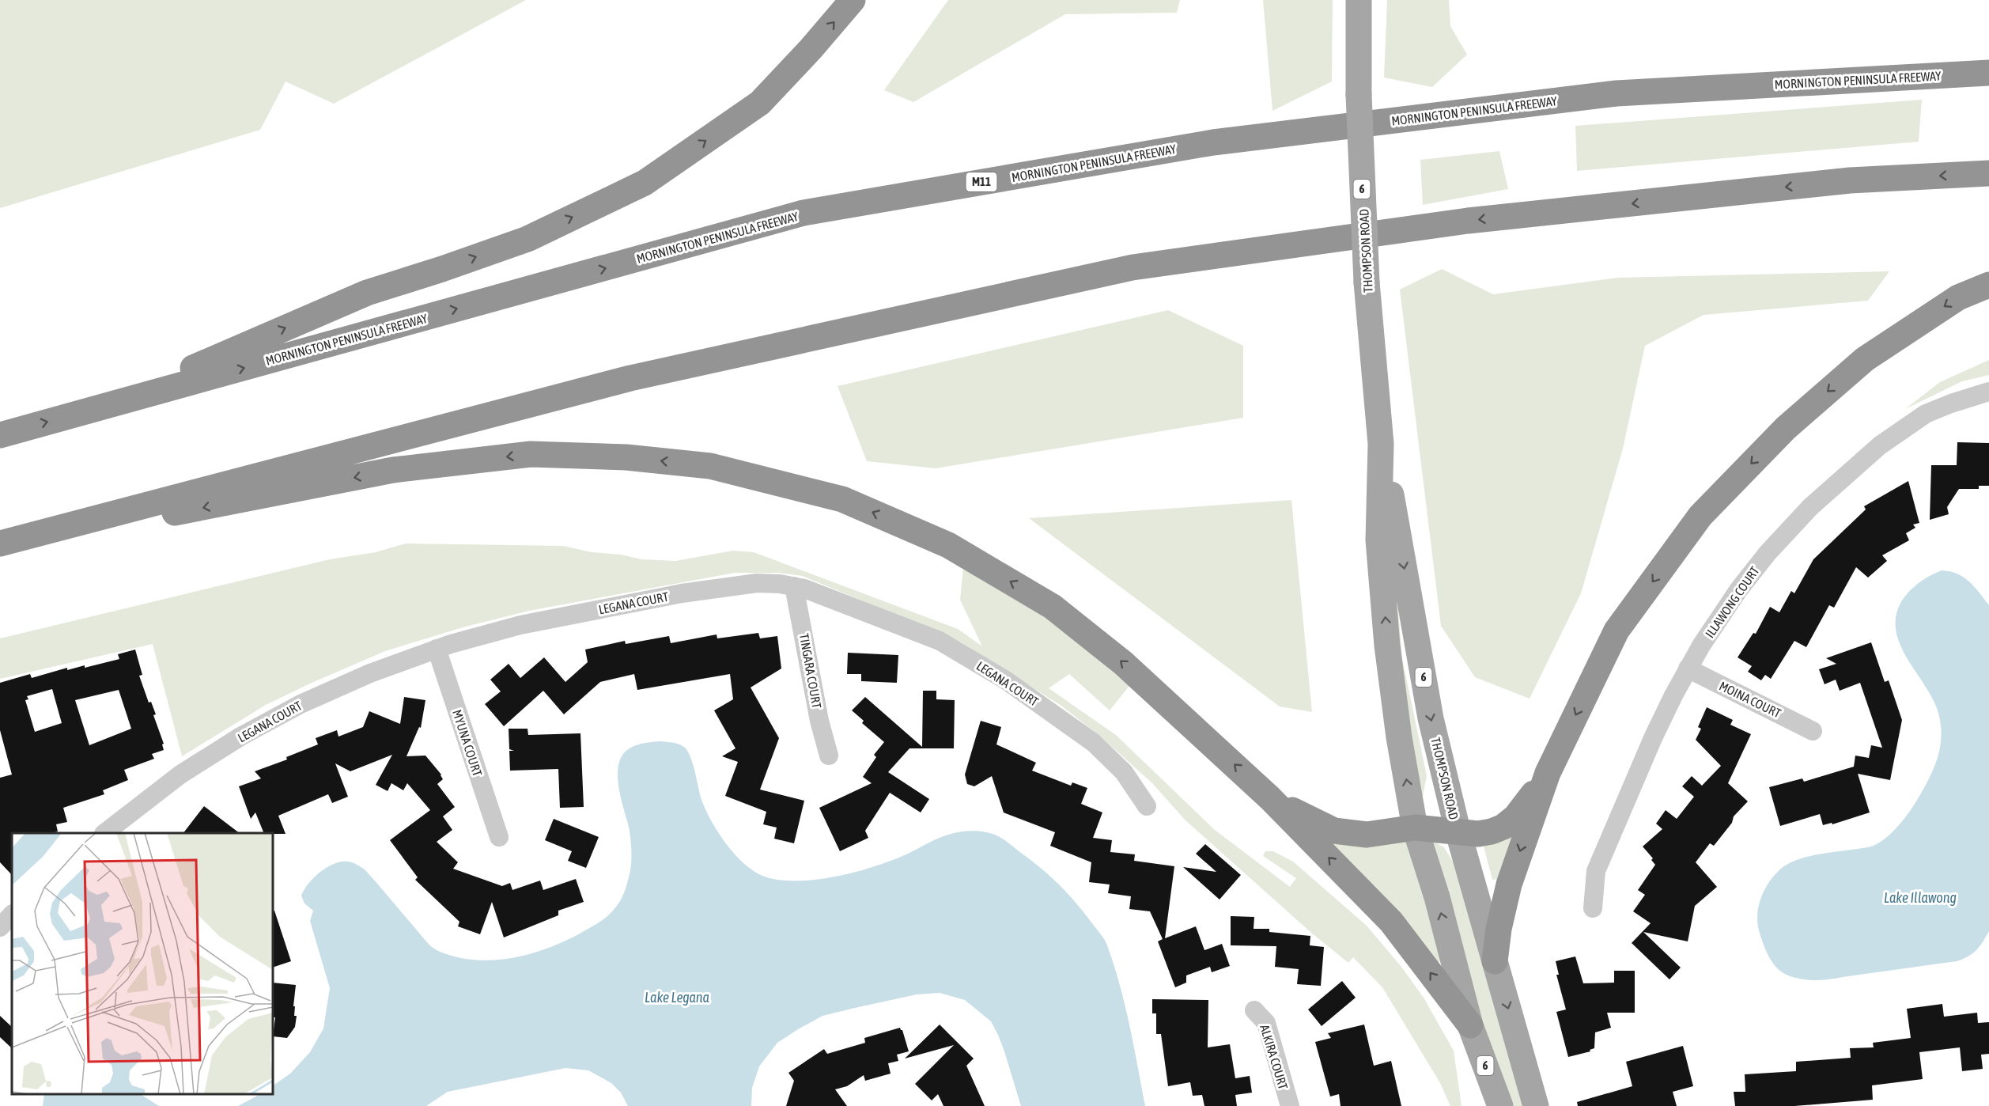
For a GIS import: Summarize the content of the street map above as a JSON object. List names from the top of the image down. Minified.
{"streets":{"highway":["MORNINGTON PENINSULA FREEWAY","M11"],"main road":["6","THOMPSON ROAD"],"street":["ILLAWONG COURT","LEGANA COURT","TINGARA COURT","MOINA COURT","MYUNA COURT","ALKIRA COURT"]},"crossings":[["ILLAWONG COURT","MOINA COURT"],["LEGANA COURT","TINGARA COURT"],["LEGANA COURT","MYUNA COURT"]],"water":["Lake Illawong","Lake Legana"]}
